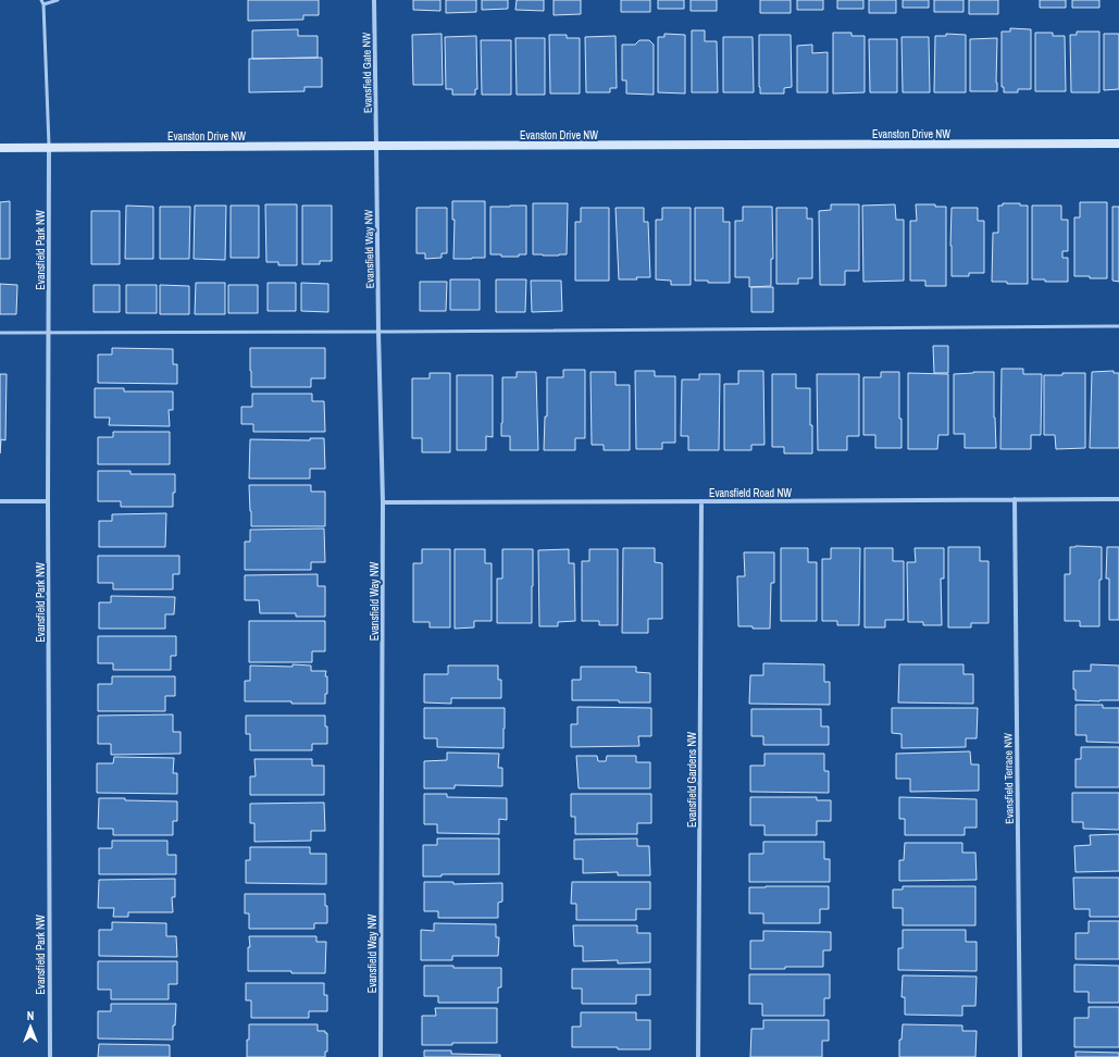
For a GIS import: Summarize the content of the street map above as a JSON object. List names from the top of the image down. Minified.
{"streets":{"street":["Evansfield Gate NW","Evanston Drive NW","Evansfield Way NW","Evansfield Park NW","Evansfield Road NW","Evansfield Terrace NW","Evansfield Gardens NW"]},"crossings":[["Evansfield Gate NW","Evanston Drive NW"],["Evansfield Gate NW","Evansfield Way NW"],["Evanston Drive NW","Evansfield Way NW"],["Evanston Drive NW","Evansfield Park NW"],["Evansfield Way NW","Evansfield Road NW"],["Evansfield Road NW","Evansfield Terrace NW"],["Evansfield Road NW","Evansfield Gardens NW"]],"north":"top"}
